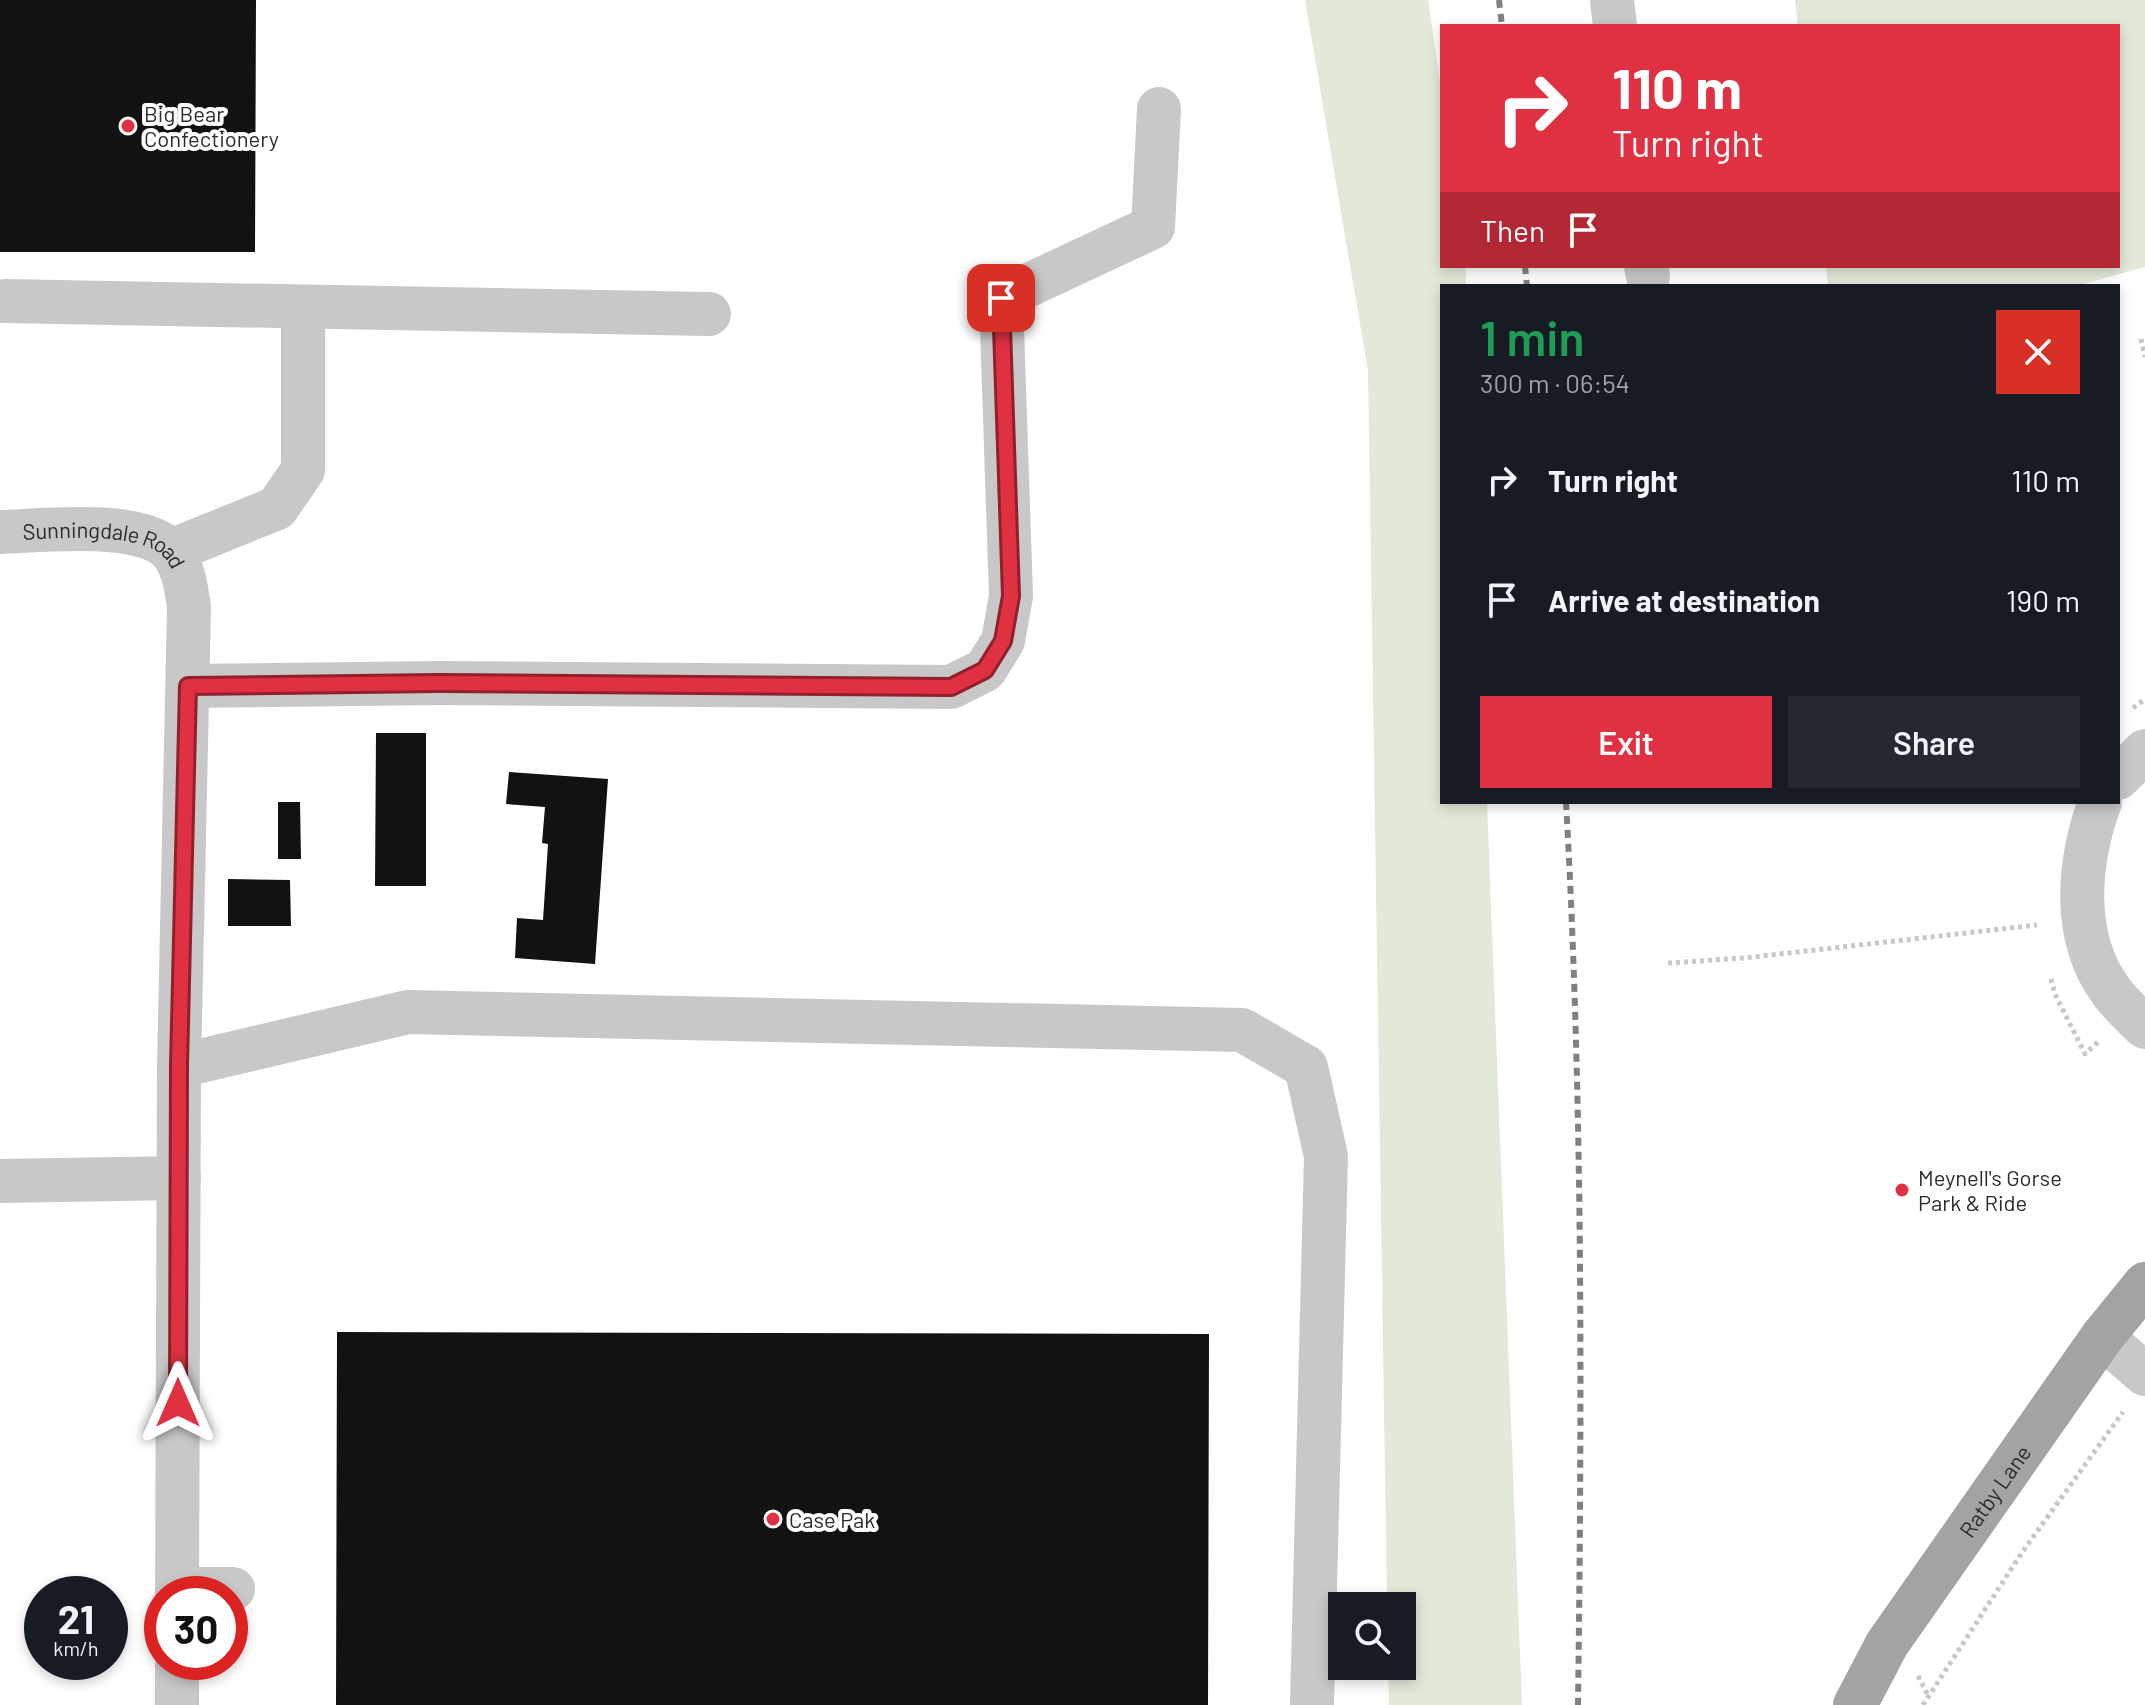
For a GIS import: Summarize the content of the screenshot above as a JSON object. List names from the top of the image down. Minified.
{"streets":{"main road":["Ratby Lane"],"street":["Sunningdale Road"]},"places":["Big Bear Confectionery","Meynell's Gorse Park & Ride","Case Pak"],"page":{"turn":["110 m","Turn right"],"then":"Then","heading":["1 min","300 m · 06:54"],"list":[{"name":"Turn right","value":"110 m"},{"name":"Arrive at destination","value":"190 m"}],"buttons":["Exit","Share"],"speed":"21 km/h","limit":"30"}}
